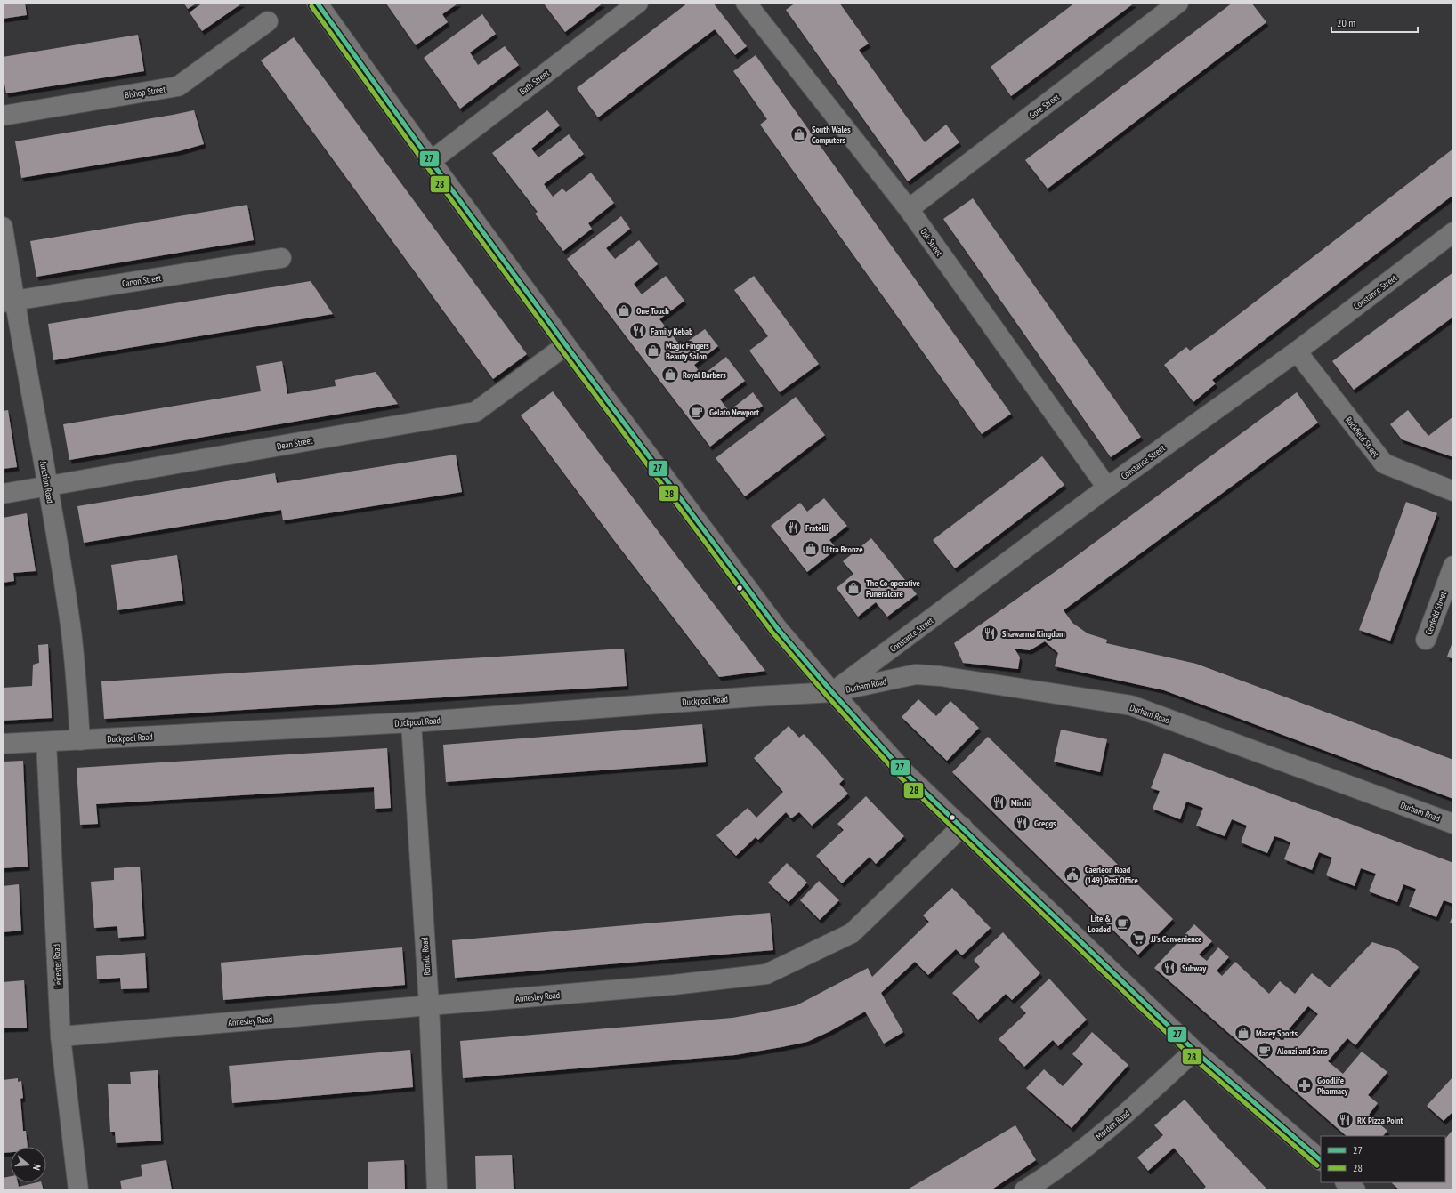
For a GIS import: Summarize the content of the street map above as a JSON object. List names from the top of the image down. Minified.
{"streets":{"street":["Bath Street","Bishop Street","Gore Street","Usk Street","Canon Street","Constance Street","Rockfield Street","Dean Street","Junction Road","Cenfedd Street","Durham Road","Duckpool Road","Ronald Road","Leicester Road","Annesley Road","Morden Road"]},"crossings":[["Gore Street","Usk Street"],["Usk Street","Constance Street"],["Canon Street","Junction Road"],["Constance Street","Rockfield Street"],["Constance Street","Durham Road"],["Constance Street","Duckpool Road"],["Dean Street","Junction Road"],["Junction Road","Duckpool Road"],["Durham Road","Duckpool Road"],["Duckpool Road","Ronald Road"],["Duckpool Road","Leicester Road"],["Ronald Road","Annesley Road"],["Leicester Road","Annesley Road"]],"places":{"shop":["South Wales Computers","One Touch","Magic Fingers Beauty Salon","Royal Barbers","Ultra Bronze","The Co-operative Funeralcare","Macey Sports"],"restaurant":["Family Kebab","Fratelli","Shawarma Kingdom","Mirchi","Greggs","Subway","RK Pizza Point"],"cafe":["Gelato Newport","Lite & Loaded","Alonzi and Sons"],"public building":["Caerleon Road (149) Post Office"],"supermarket":["JJ's Convenience"],"pharmacy":["Goodlife Pharmacy"]},"lines":["transit line 27","transit line 28"],"legend":["27","28"],"scale_bar":"20 m","north":"right"}
